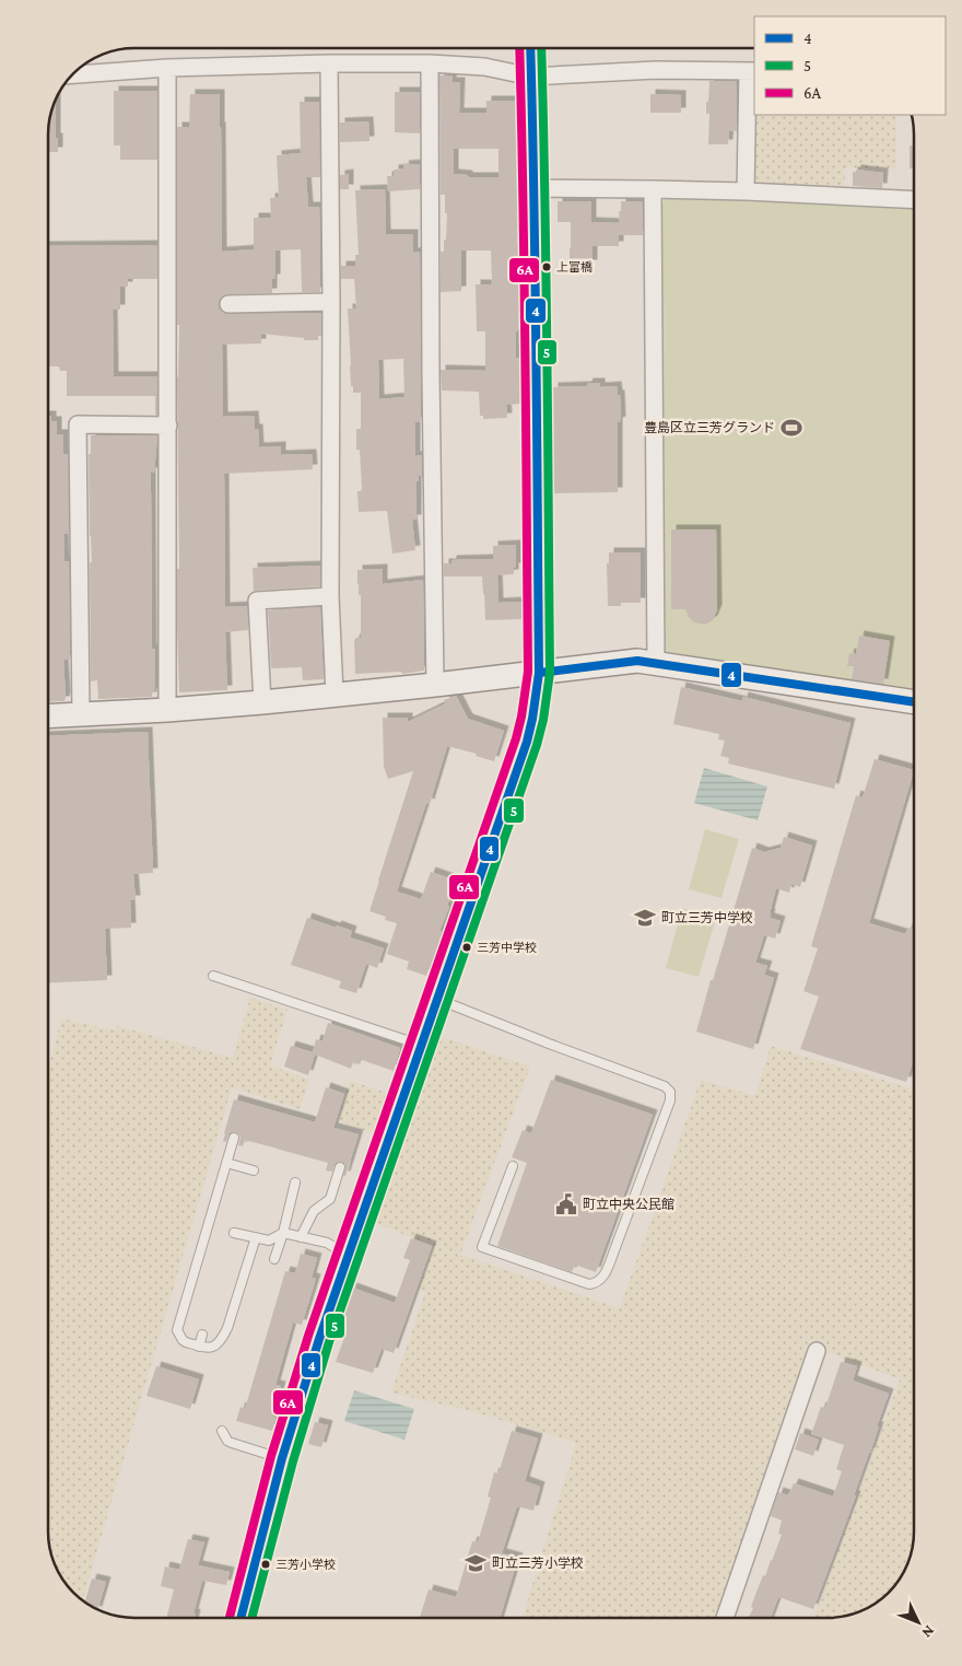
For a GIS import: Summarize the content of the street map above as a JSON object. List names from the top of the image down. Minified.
{"places":{"other":["上富橋","三芳中学校","三芳小学校"],"sports":["豊島区立三芳グランド"],"school or university":["町立三芳中学校","町立三芳小学校"],"public building":["町立中央公民館"]},"lines":["transit line 4","transit line 5","transit line 6A"],"legend":["4","5","6A"],"north":"bottom right"}
